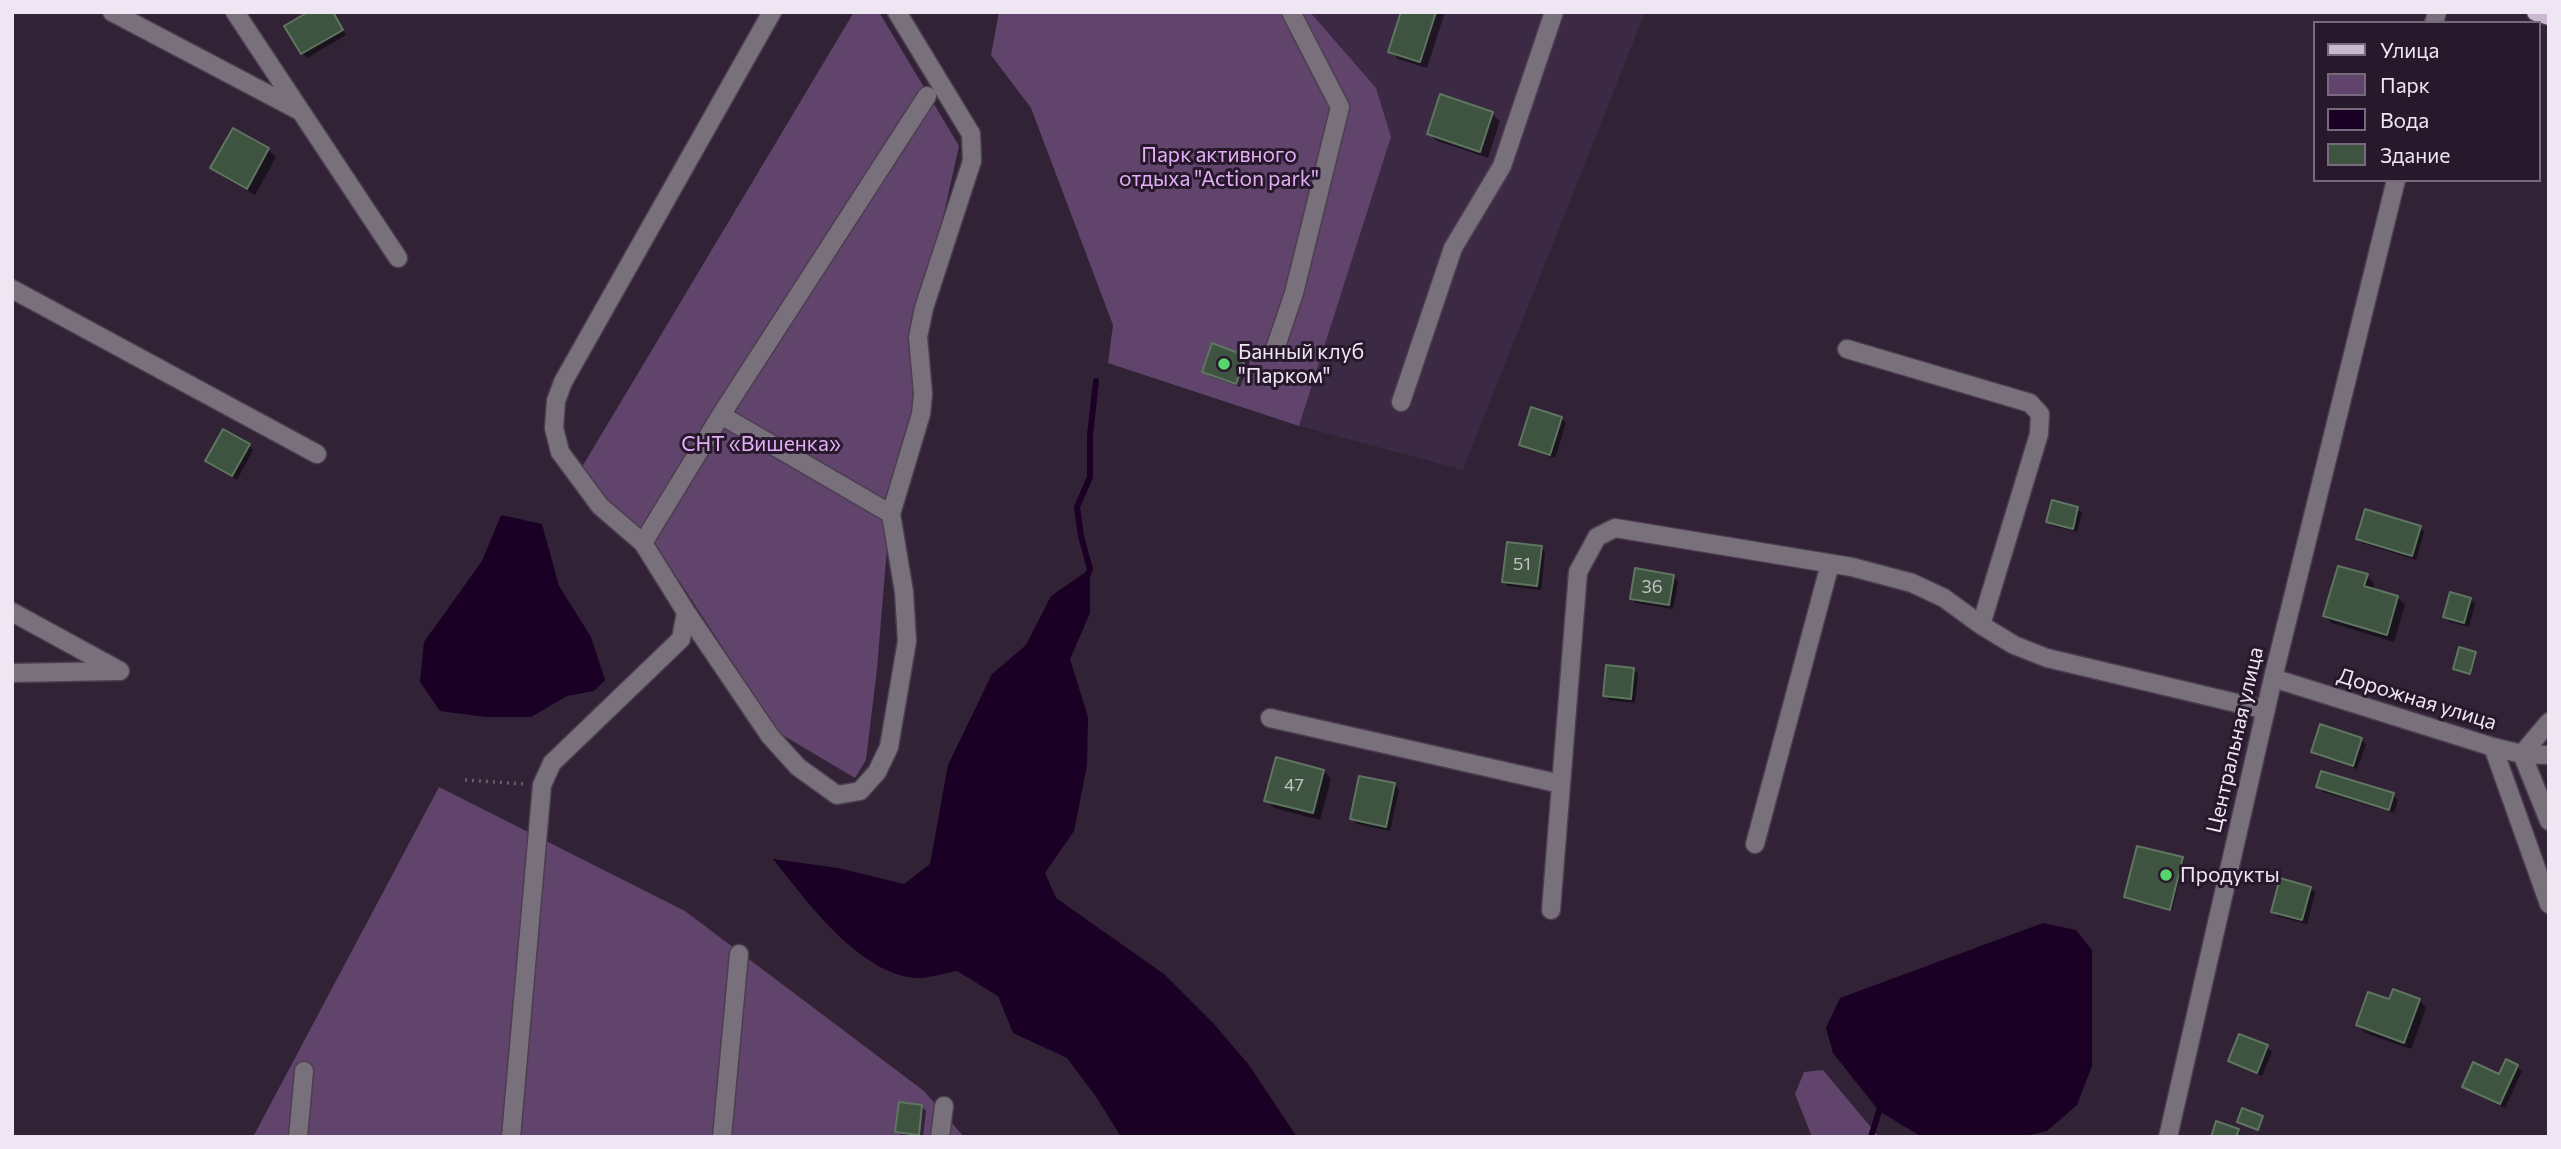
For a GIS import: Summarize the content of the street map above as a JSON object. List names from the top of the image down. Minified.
{"streets":{"street":["Дорожная улица","Центральная улица"]},"crossings":[["Дорожная улица","Центральная улица"]],"parks":["Парк активного отдыха \"Action park\"","СНТ «Вишенка»"],"places":["Банный клуб \"Парком\"","Продукты"],"house_numbers":["51","36","47"],"legend":["Улица","Парк","Вода","Здание"]}
